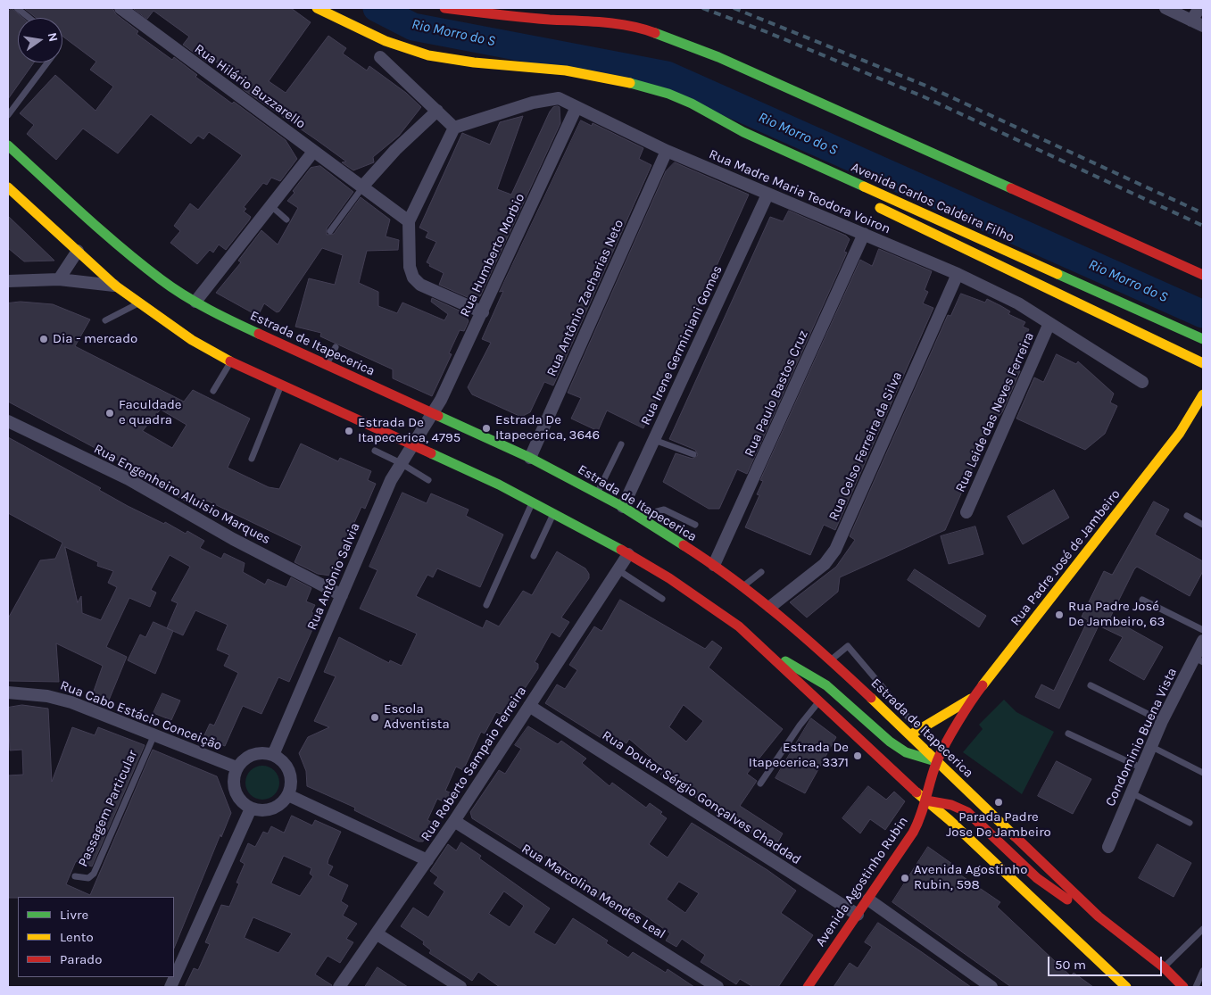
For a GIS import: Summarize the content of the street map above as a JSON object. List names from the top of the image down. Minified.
{"streets":{"main road":["Avenida Carlos Caldeira Filho","Estrada de Itapecerica","Rua Padre José de Jambeiro","Avenida Agostinho Rubin"],"street":["Rua Hilário Buzzarello","Rua Madre Maria Teodora Voiron","Rua Humberto Morbio","Rua Antônio Zacharias Neto","Rua Irene Germiniani Gomes","Rua Paulo Bastos Cruz","Rua Leide das Neves Ferreira","Rua Celso Ferreira da Silva","Rua Engenheiro Aluisio Marques","Rua Antônio Salvia","Rua Cabo Estácio Conceição","Condominio Buena Vista","Rua Roberto Sampaio Ferreira","Rua Doutor Sérgio Gonçalves Chaddad","Rua Marcolina Mendes Leal"],"lane":["Passagem Particular"]},"crossings":[["Rua Madre Maria Teodora Voiron","Rua Humberto Morbio"],["Rua Madre Maria Teodora Voiron","Rua Antônio Zacharias Neto"],["Rua Madre Maria Teodora Voiron","Rua Irene Germiniani Gomes"],["Rua Madre Maria Teodora Voiron","Rua Paulo Bastos Cruz"],["Rua Madre Maria Teodora Voiron","Rua Leide das Neves Ferreira"],["Rua Madre Maria Teodora Voiron","Rua Celso Ferreira da Silva"],["Rua Humberto Morbio","Estrada de Itapecerica"],["Rua Humberto Morbio","Rua Antônio Salvia"],["Rua Antônio Zacharias Neto","Estrada de Itapecerica"],["Estrada de Itapecerica","Rua Irene Germiniani Gomes"],["Estrada de Itapecerica","Rua Paulo Bastos Cruz"],["Estrada de Itapecerica","Rua Celso Ferreira da Silva"],["Estrada de Itapecerica","Rua Padre José de Jambeiro"],["Estrada de Itapecerica","Rua Antônio Salvia"],["Estrada de Itapecerica","Avenida Agostinho Rubin"],["Rua Engenheiro Aluisio Marques","Rua Antônio Salvia"],["Rua Padre José de Jambeiro","Avenida Agostinho Rubin"],["Rua Antônio Salvia","Rua Cabo Estácio Conceição"],["Rua Cabo Estácio Conceição","Passagem Particular"],["Rua Roberto Sampaio Ferreira","Rua Doutor Sérgio Gonçalves Chaddad"],["Rua Roberto Sampaio Ferreira","Rua Marcolina Mendes Leal"],["Rua Doutor Sérgio Gonçalves Chaddad","Avenida Agostinho Rubin"]],"water":["Rio Morro do S"],"places":["Dia - mercado","Faculdade e quadra","Estrada De Itapecerica, 3646","Estrada De Itapecerica, 4795","Rua Padre José De Jambeiro, 63","Escola Adventista","Estrada De Itapecerica, 3371","Parada Padre Jose De Jambeiro","Avenida Agostinho Rubin, 598"],"legend":["Livre","Lento","Parado"],"scale_bar":"50 m","north":"right"}
